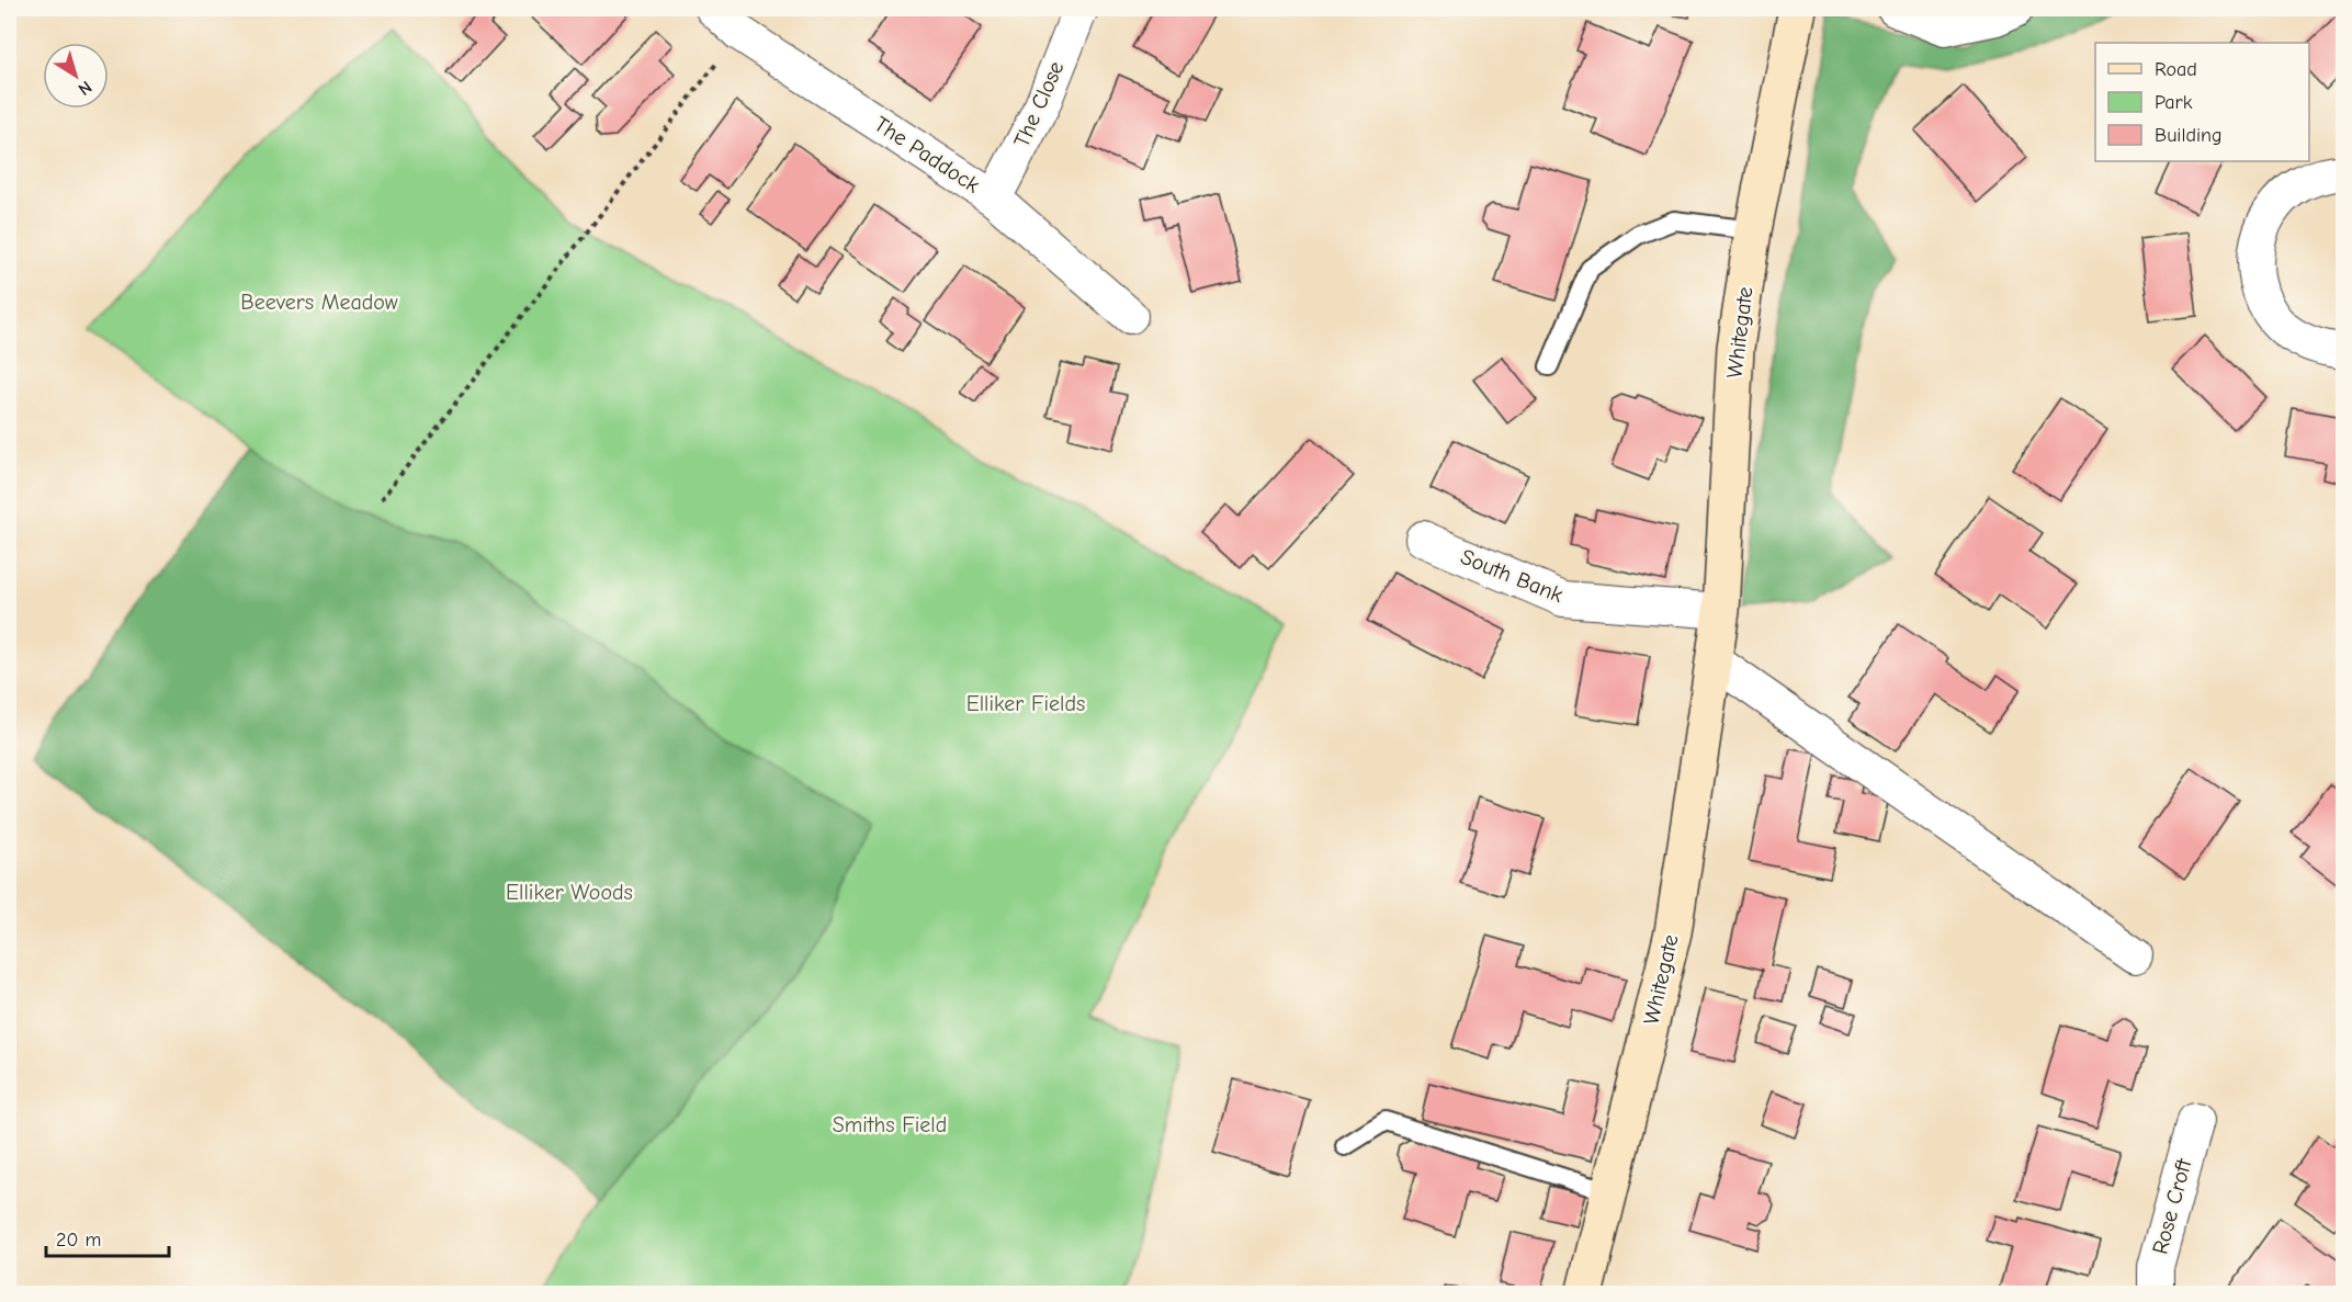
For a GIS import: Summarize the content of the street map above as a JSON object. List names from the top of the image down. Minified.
{"streets":{"street":["The Close","The Paddock","Whitegate","South Bank","Rose Croft"]},"crossings":[["The Close","The Paddock"],["Whitegate","South Bank"]],"parks":["Beevers Meadow","Elliker Fields","Elliker Woods","Smiths Field"],"legend":["Road","Park","Building"],"scale_bar":"20 m","north":"bottom right"}
